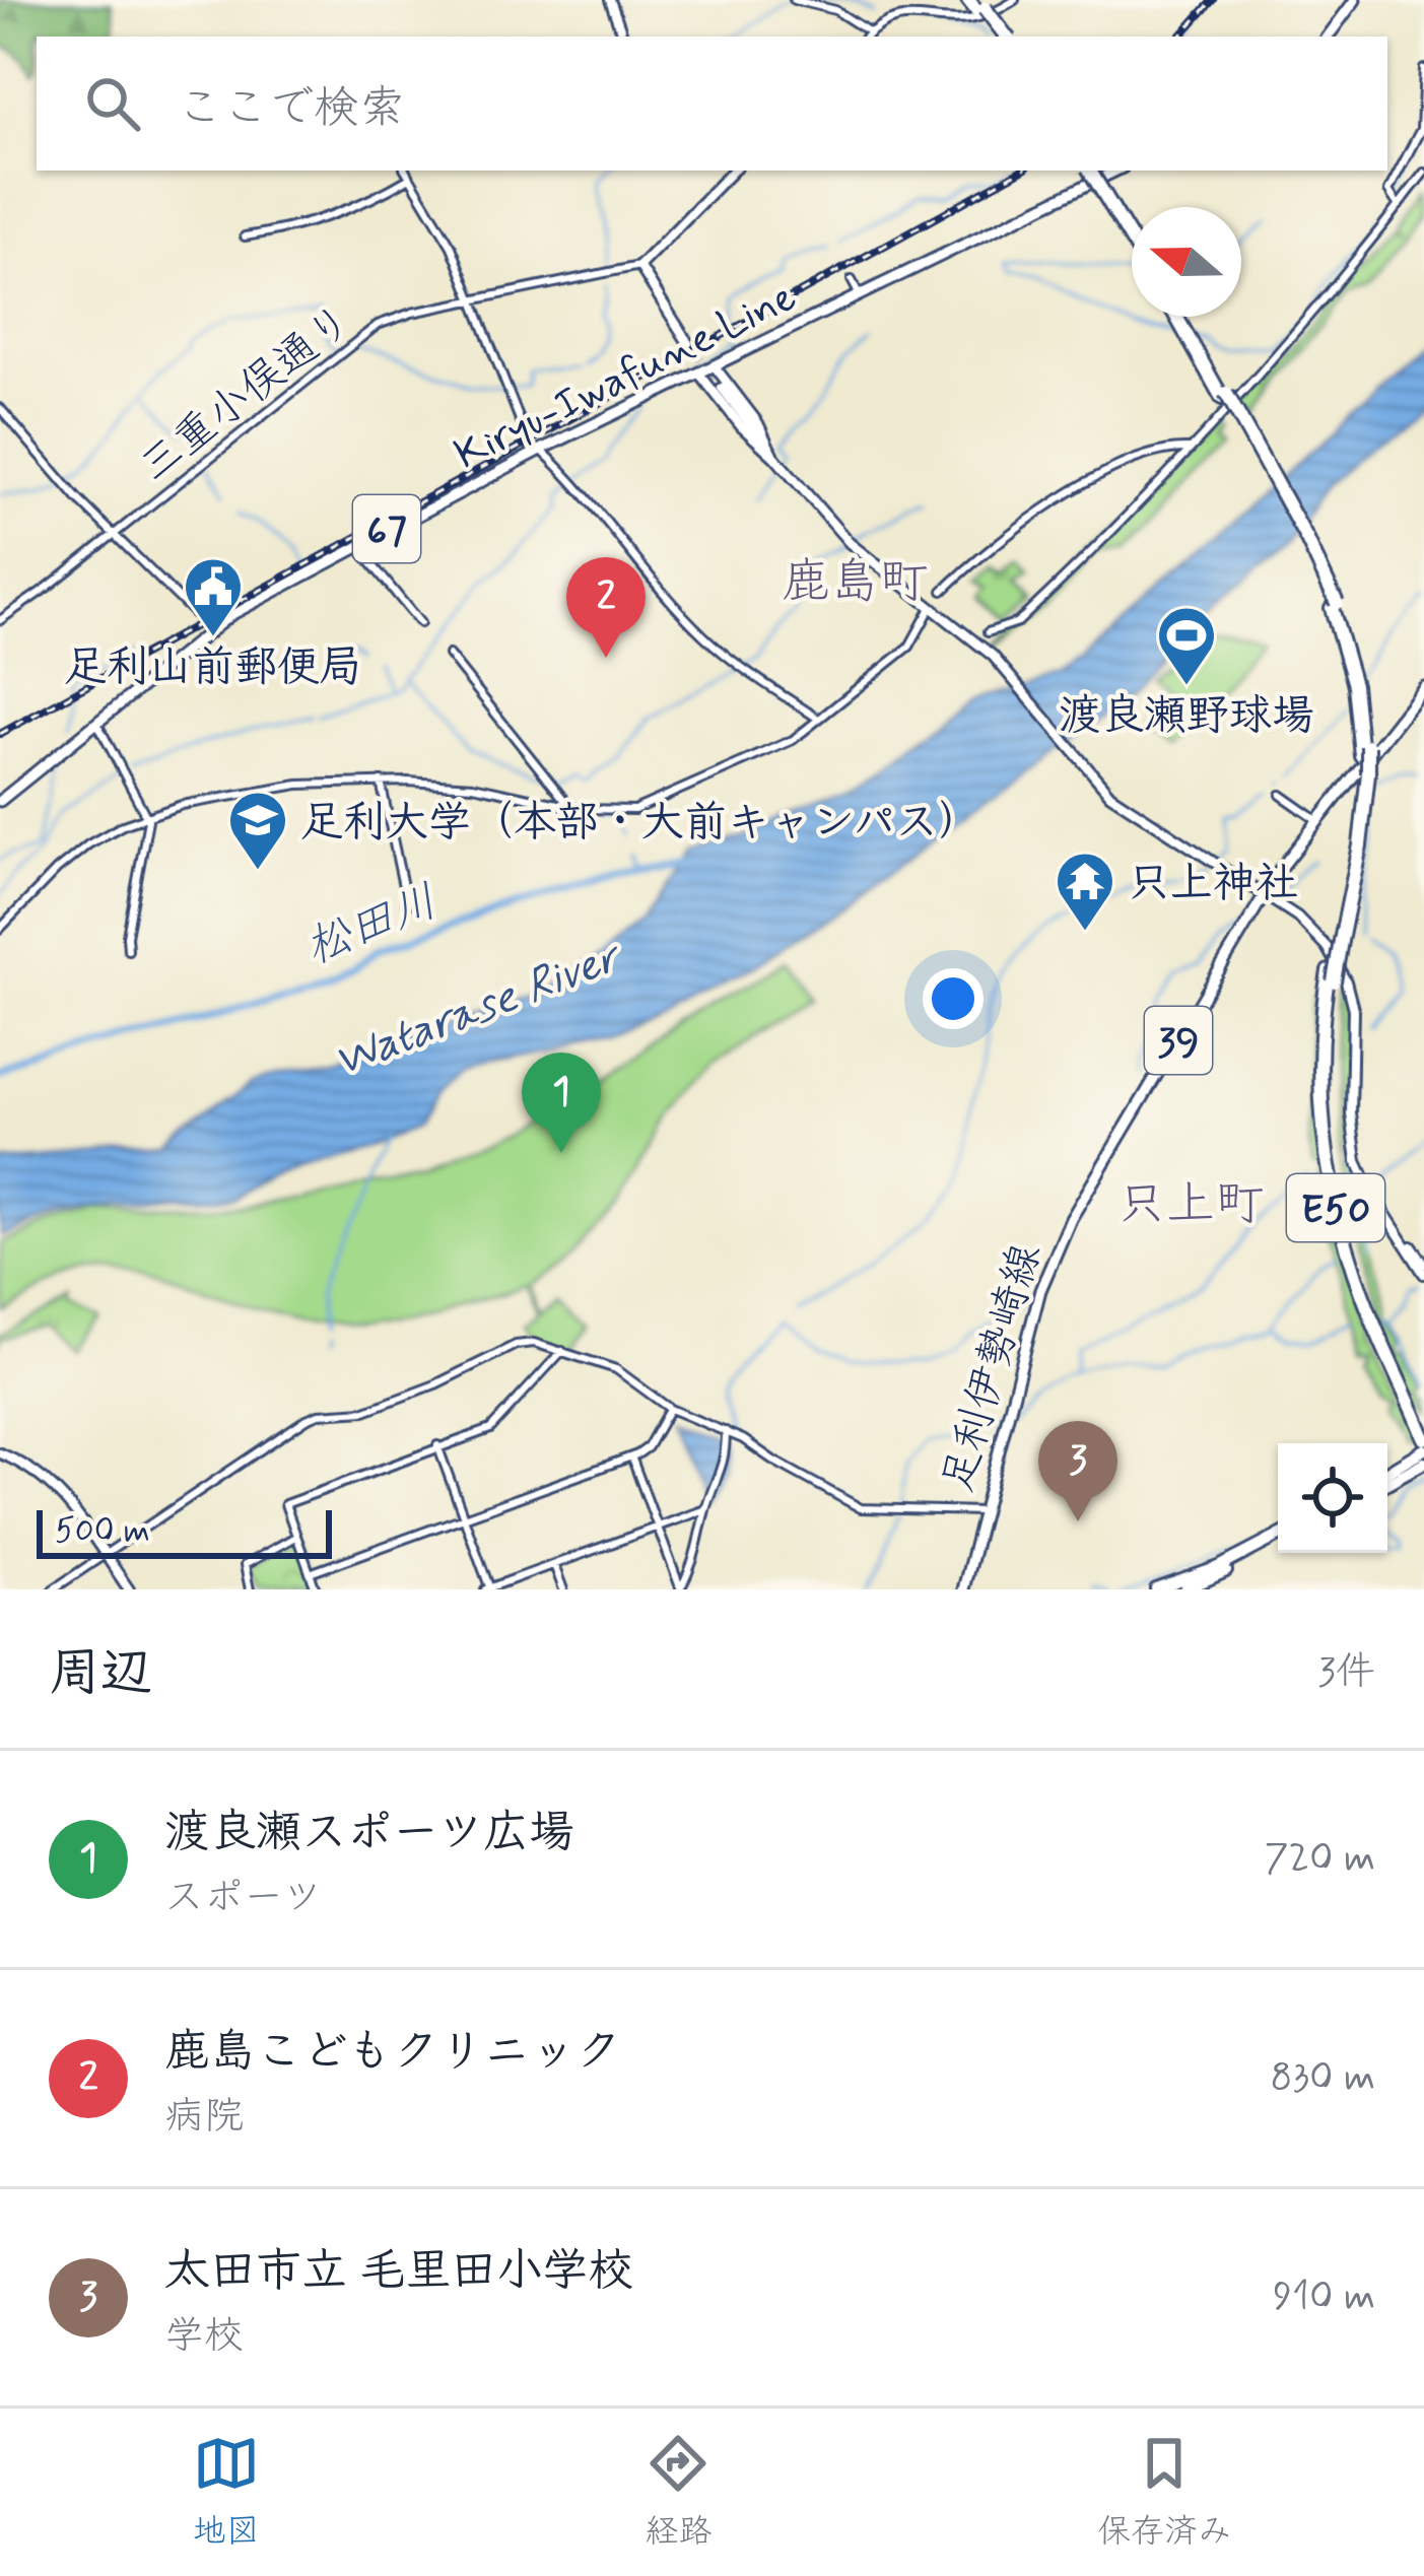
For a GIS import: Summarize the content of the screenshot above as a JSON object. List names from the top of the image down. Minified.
{"streets":{"highway":["E50"],"main road":["Kiryu-Iwafune Line","67","39","足利伊勢崎線"],"street":["三重小俣通り"]},"districts":["鹿島町","只上町"],"water":["松田川","Watarase River"],"places":{"public building":["足利山前郵便局"],"sports":["渡良瀬野球場"],"school or university":["足利大学（本部・大前キャンパス）"],"temple":["只上神社"]},"scale_bar":"500 m","north":"left","page":{"search":"ここで検索","pins":["2","1","3"],"scale":"500 m","heading":["周辺","3件"],"list":[{"mark":"1","name":"渡良瀬スポーツ広場","note":"スポーツ","value":"720 m"},{"mark":"2","name":"鹿島こどもクリニック","note":"病院","value":"830 m"},{"mark":"3","name":"太田市立 毛里田小学校","note":"学校","value":"910 m"}],"nav":["地図","経路","保存済み"]}}
